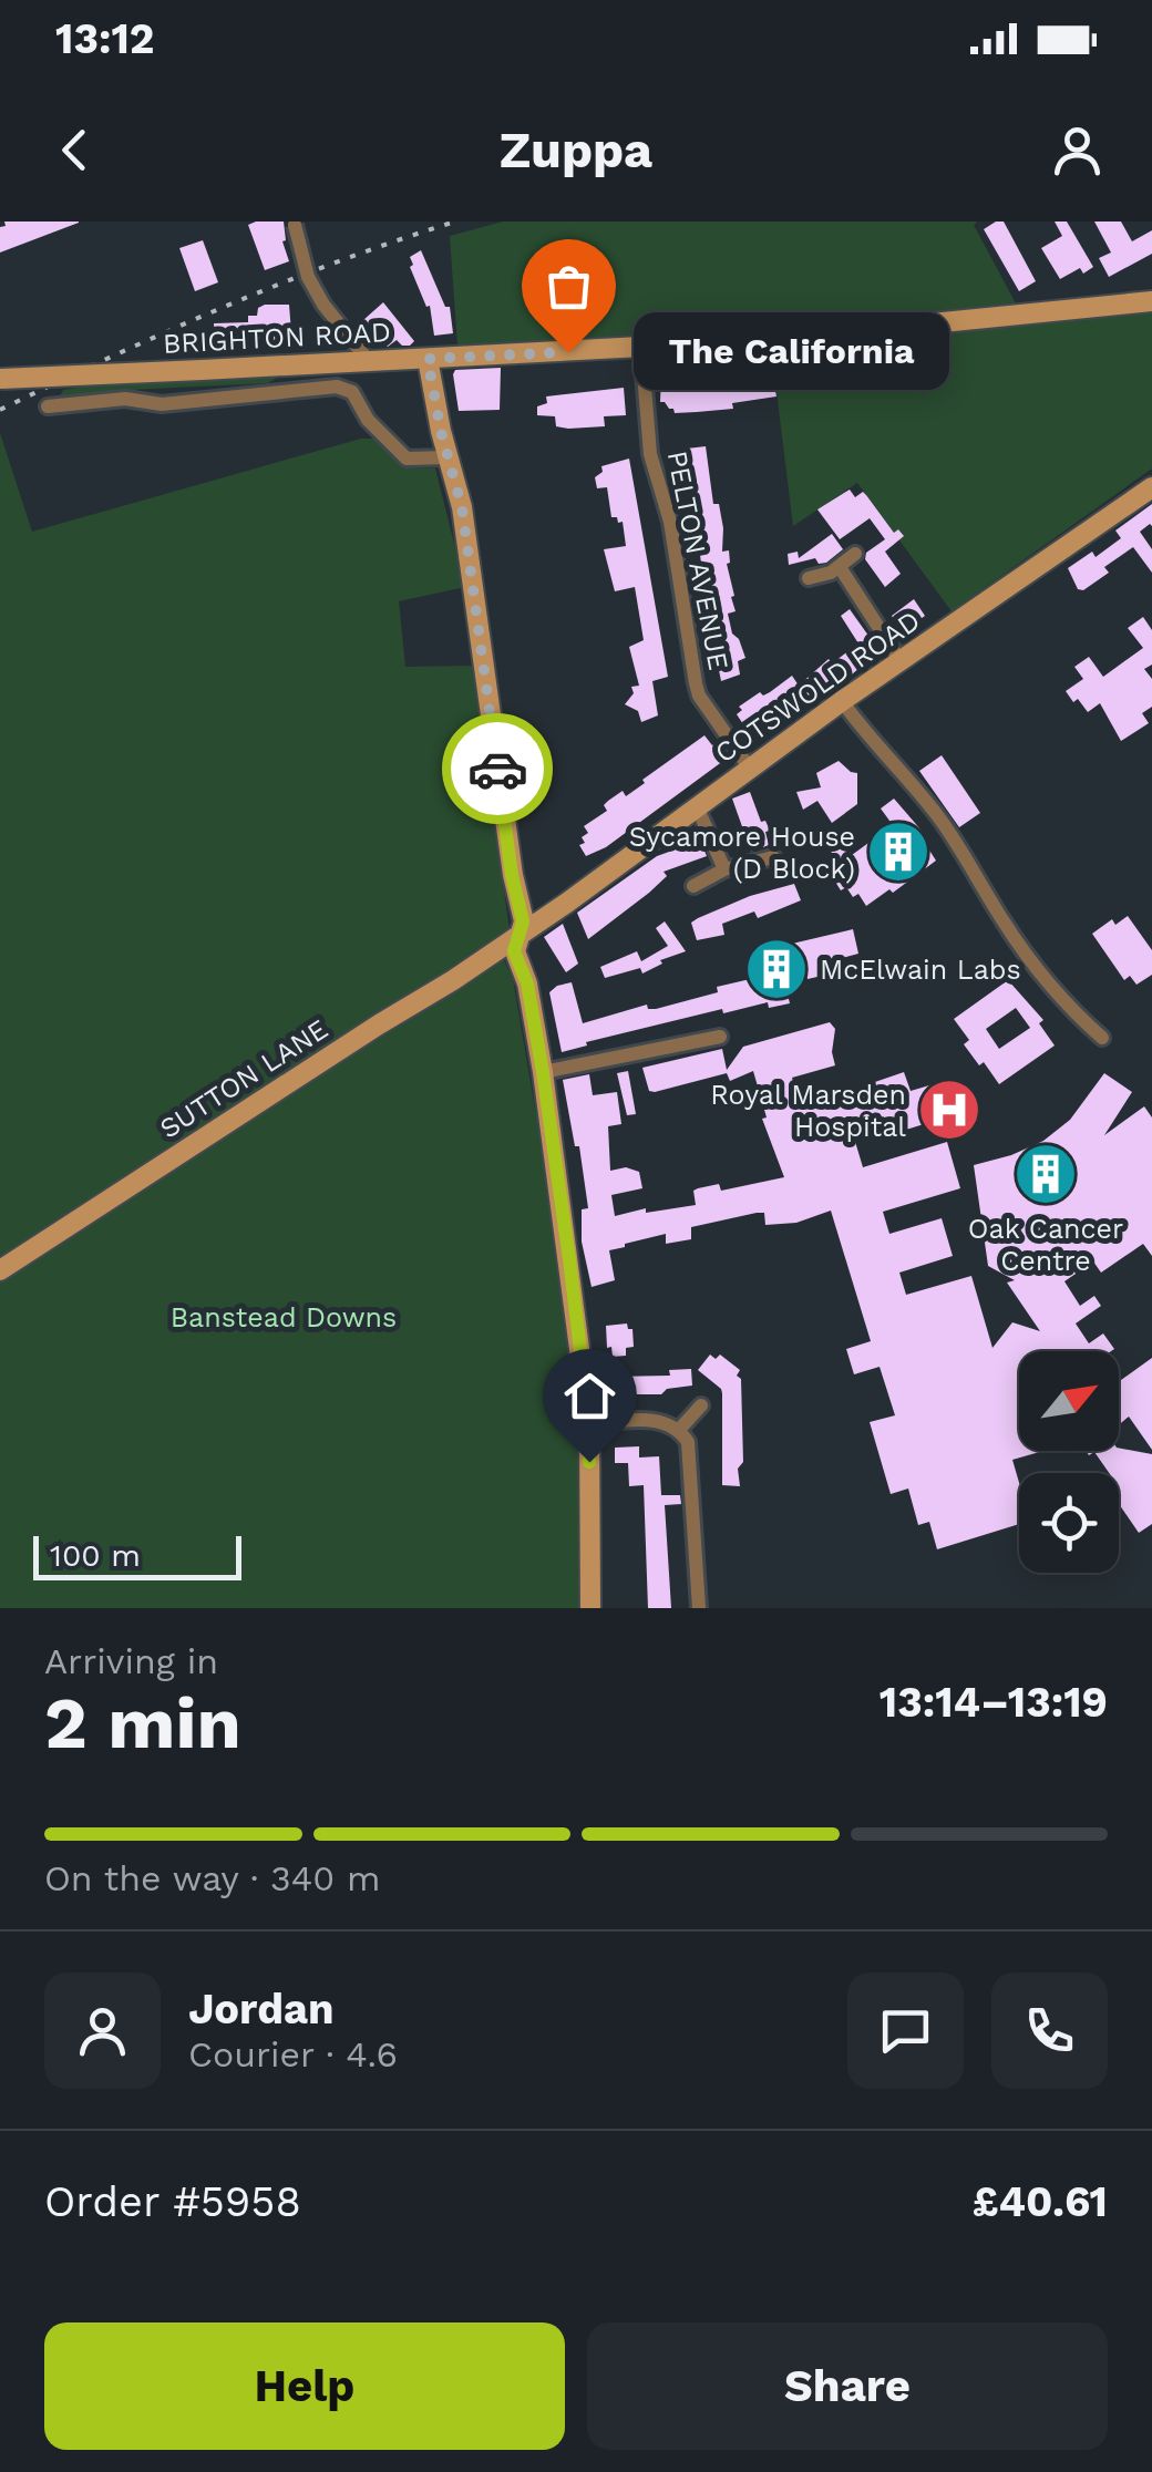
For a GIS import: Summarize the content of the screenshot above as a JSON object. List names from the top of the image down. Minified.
{"streets":{"main road":["BRIGHTON ROAD","COTSWOLD ROAD","SUTTON LANE"],"street":["PELTON AVENUE"]},"crossings":[["BRIGHTON ROAD","PELTON AVENUE"],["PELTON AVENUE","COTSWOLD ROAD"],["COTSWOLD ROAD","SUTTON LANE"]],"parks":["Banstead Downs"],"places":{"other":["The California"],"building":["Sycamore House (D Block)","McElwain Labs","Oak Cancer Centre"],"hospital":["Royal Marsden Hospital"]},"scale_bar":"100 m","north":"top right","page":{"status":"13:12","header":"Zuppa","bubble":"The California","scale":"100 m","heading":["2 min","Arriving in","13:14–13:19"],"panel":["Jordan","Courier · 4.6","Order #5958","£40.61"],"bar":"On the way · 340 m","buttons":["Help","Share"]}}
